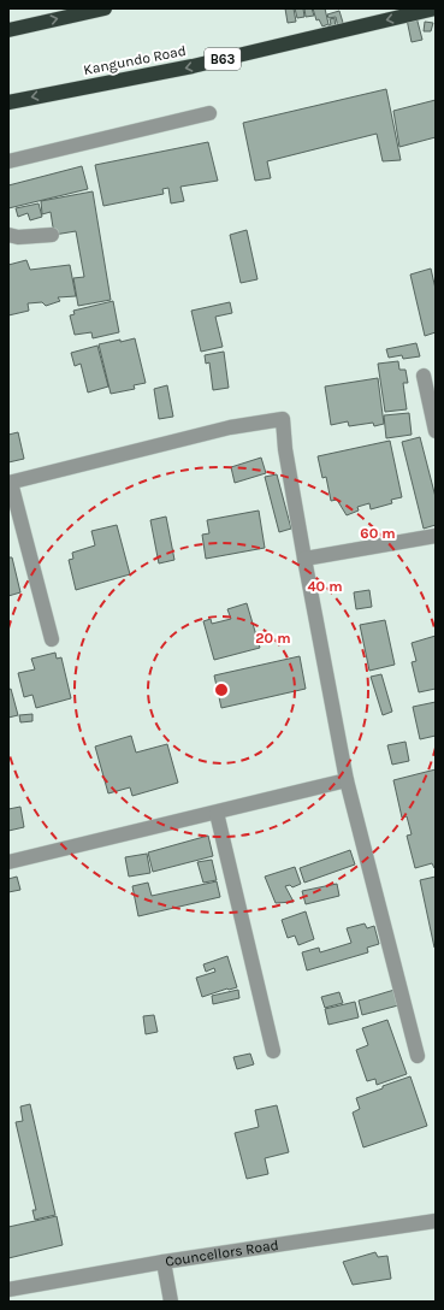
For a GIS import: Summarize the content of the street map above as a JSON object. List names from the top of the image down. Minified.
{"streets":{"highway":["B63","Kangundo Road"],"street":["Councellors Road"]},"one_way":["Kangundo Road"],"rings":["60 m","40 m","20 m"]}
